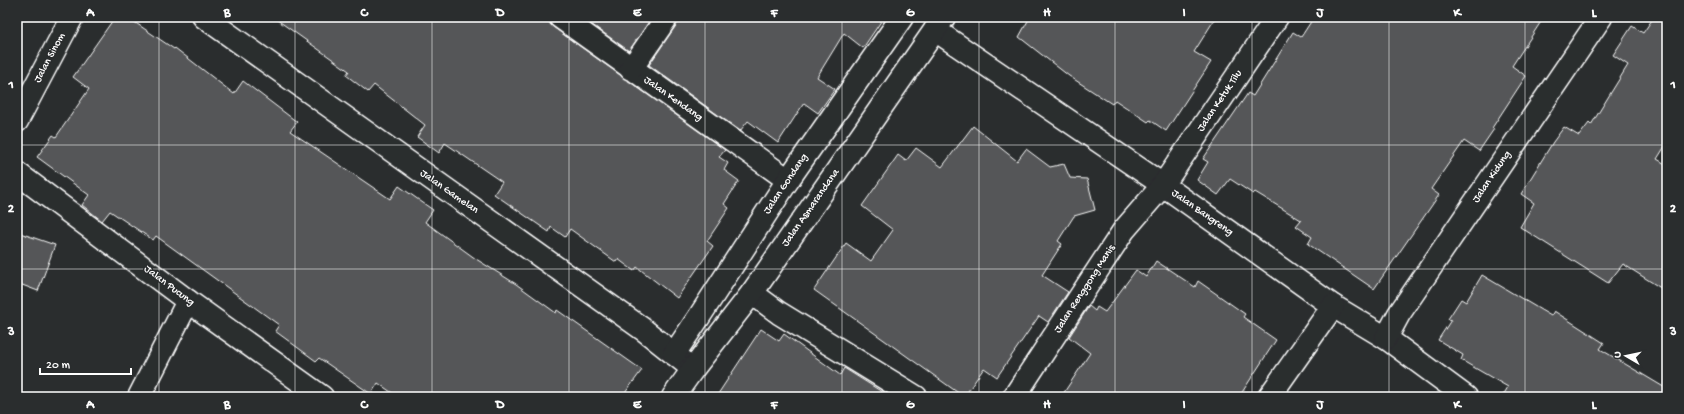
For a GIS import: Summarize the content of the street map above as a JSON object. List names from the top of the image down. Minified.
{"streets":{"street":["Jalan Sinom","Jalan Kendang","Jalan Ketuk Tilu","Jalan Kidung","Jalan Gondang","Jalan Gamelan","Jalan Asmarandana","Jalan Bangreng","Jalan Pucung","Jalan Renggong Manis"]},"crossings":[["Jalan Kendang","Jalan Gondang"],["Jalan Ketuk Tilu","Jalan Bangreng"],["Jalan Ketuk Tilu","Jalan Renggong Manis"],["Jalan Kidung","Jalan Bangreng"],["Jalan Gondang","Jalan Gamelan"],["Jalan Gamelan","Jalan Asmarandana"],["Jalan Asmarandana","Jalan Bangreng"],["Jalan Bangreng","Jalan Renggong Manis"]],"scale_bar":"20 m","north":"left","grid":{"columns":["A","B","C","D","E","F","G","H","I","J","K","L"],"rows":["1","2","3"]}}
